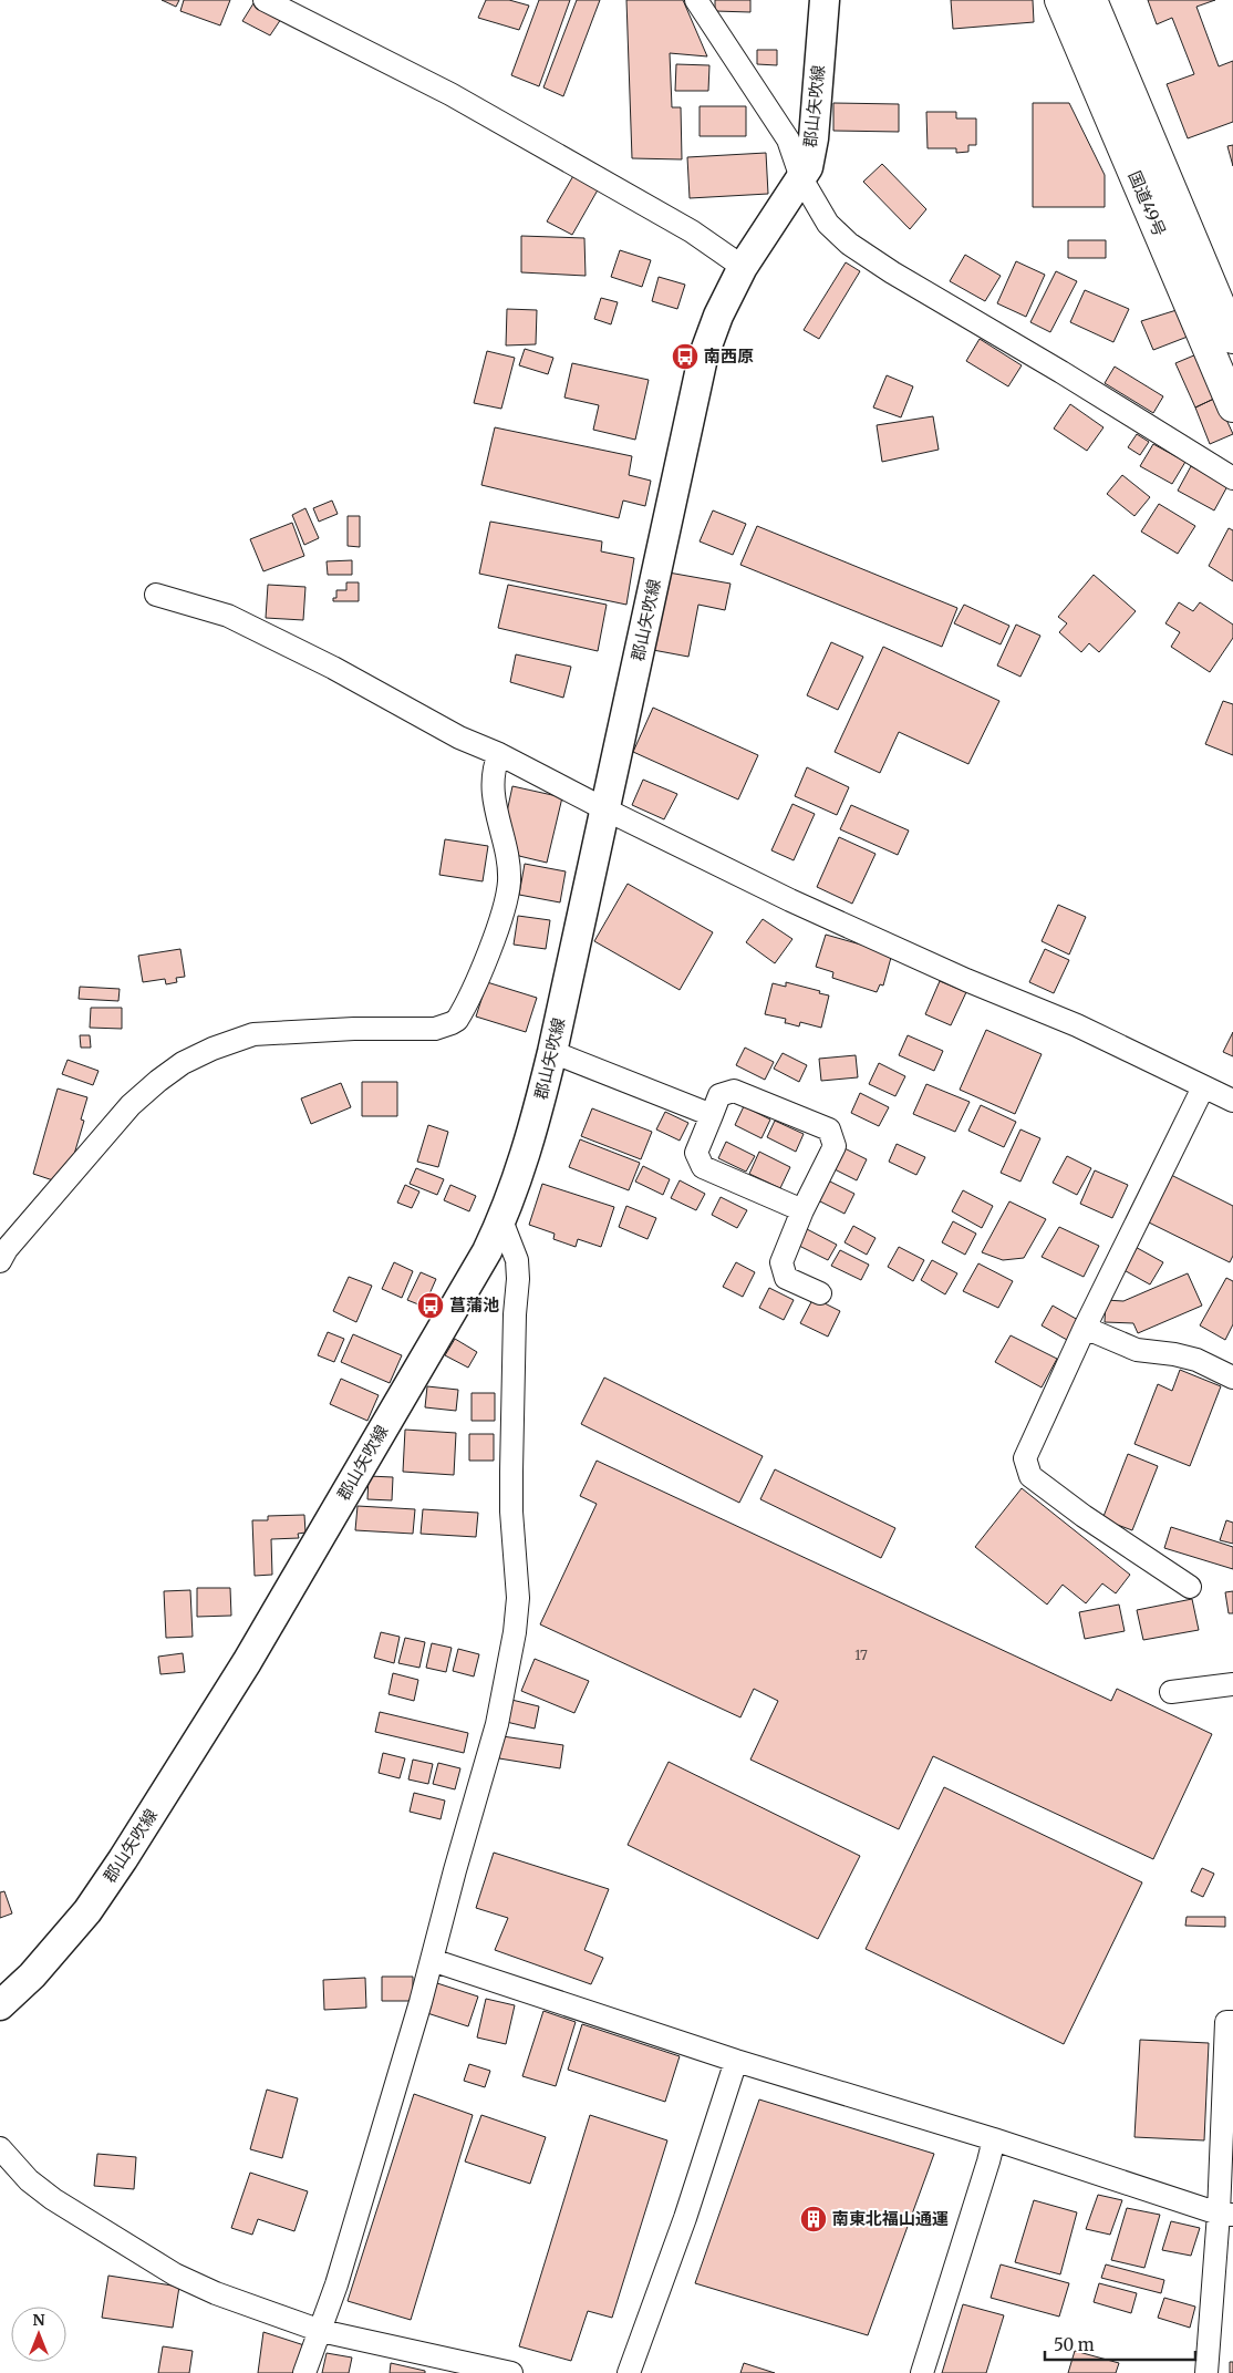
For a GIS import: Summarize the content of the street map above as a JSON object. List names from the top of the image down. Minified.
{"streets":{"highway":["国道49号"],"main road":["郡山矢吹線"]},"places":{"bus stop":["南西原","菖蒲池"],"building":["南東北福山通運"]},"house_numbers":["17"],"scale_bar":"50 m","north":"top"}
